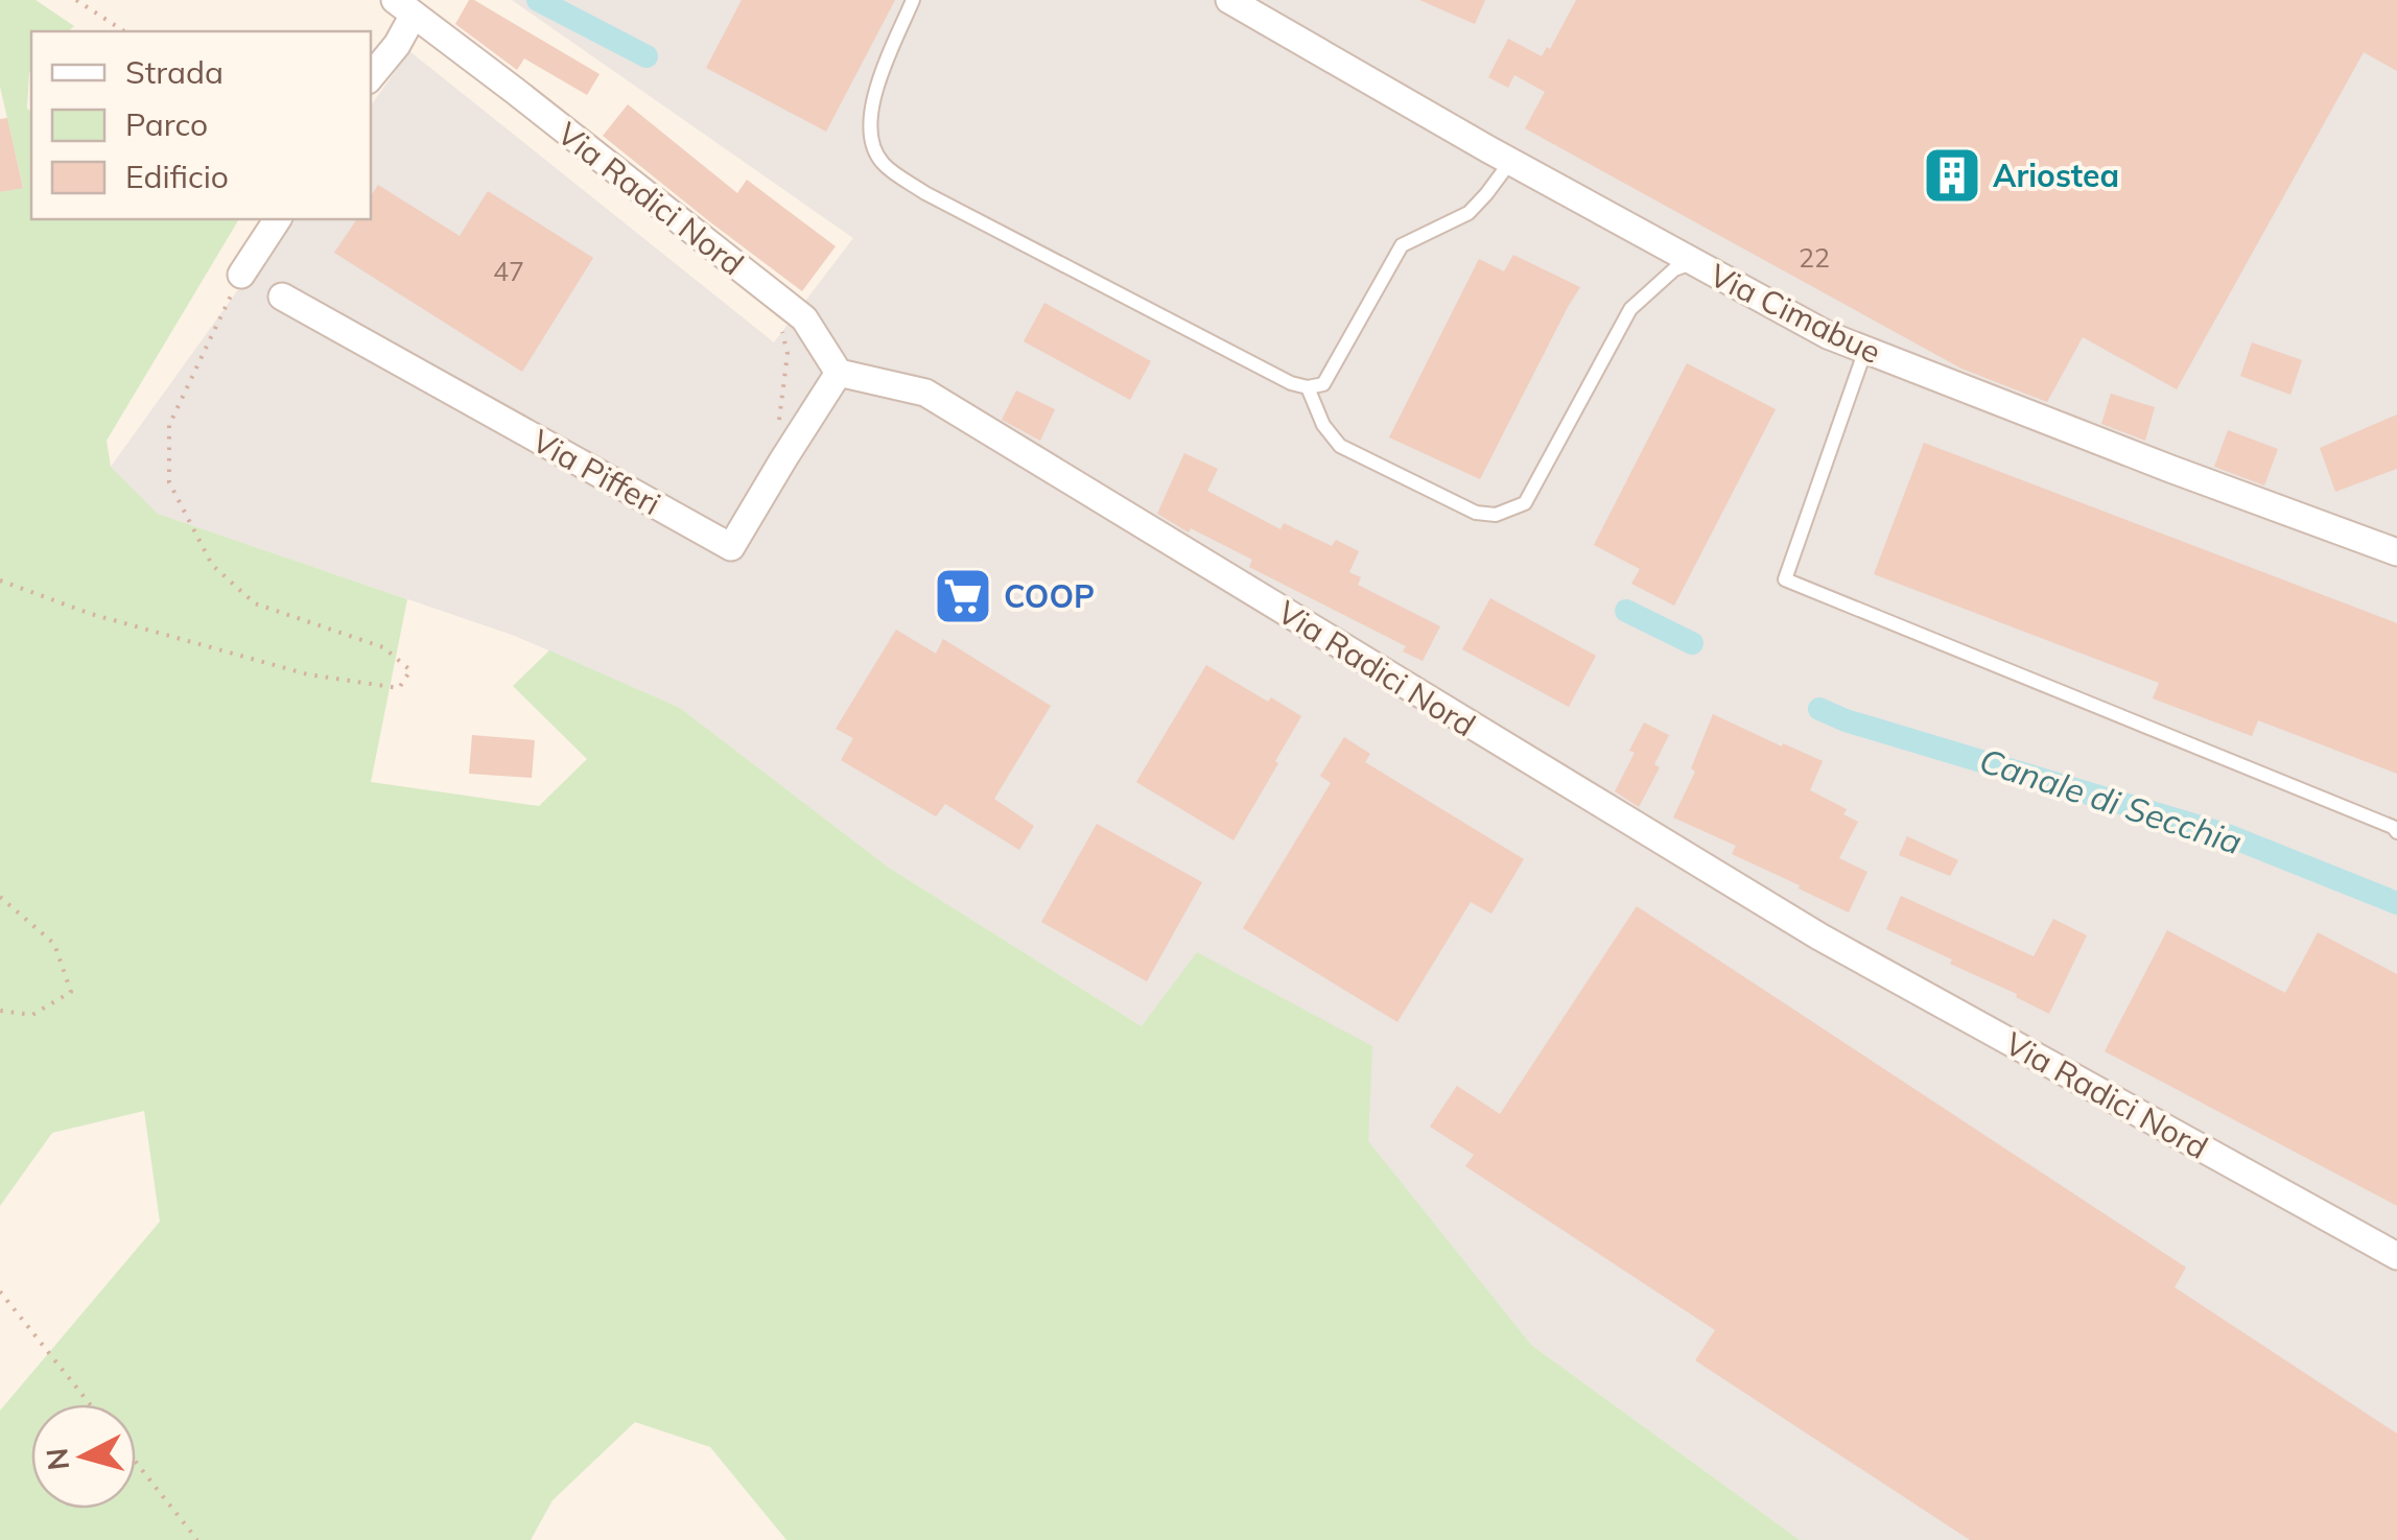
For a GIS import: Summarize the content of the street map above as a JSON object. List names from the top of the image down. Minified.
{"streets":{"street":["Via Radici Nord","Via Cimabue","Via Pifferi"]},"crossings":[["Via Radici Nord","Via Pifferi"]],"water":["Canale di Secchia"],"places":{"building":["Ariostea"],"supermarket":["COOP"]},"house_numbers":["22","47"],"legend":["Strada","Parco","Edificio"],"north":"left"}
